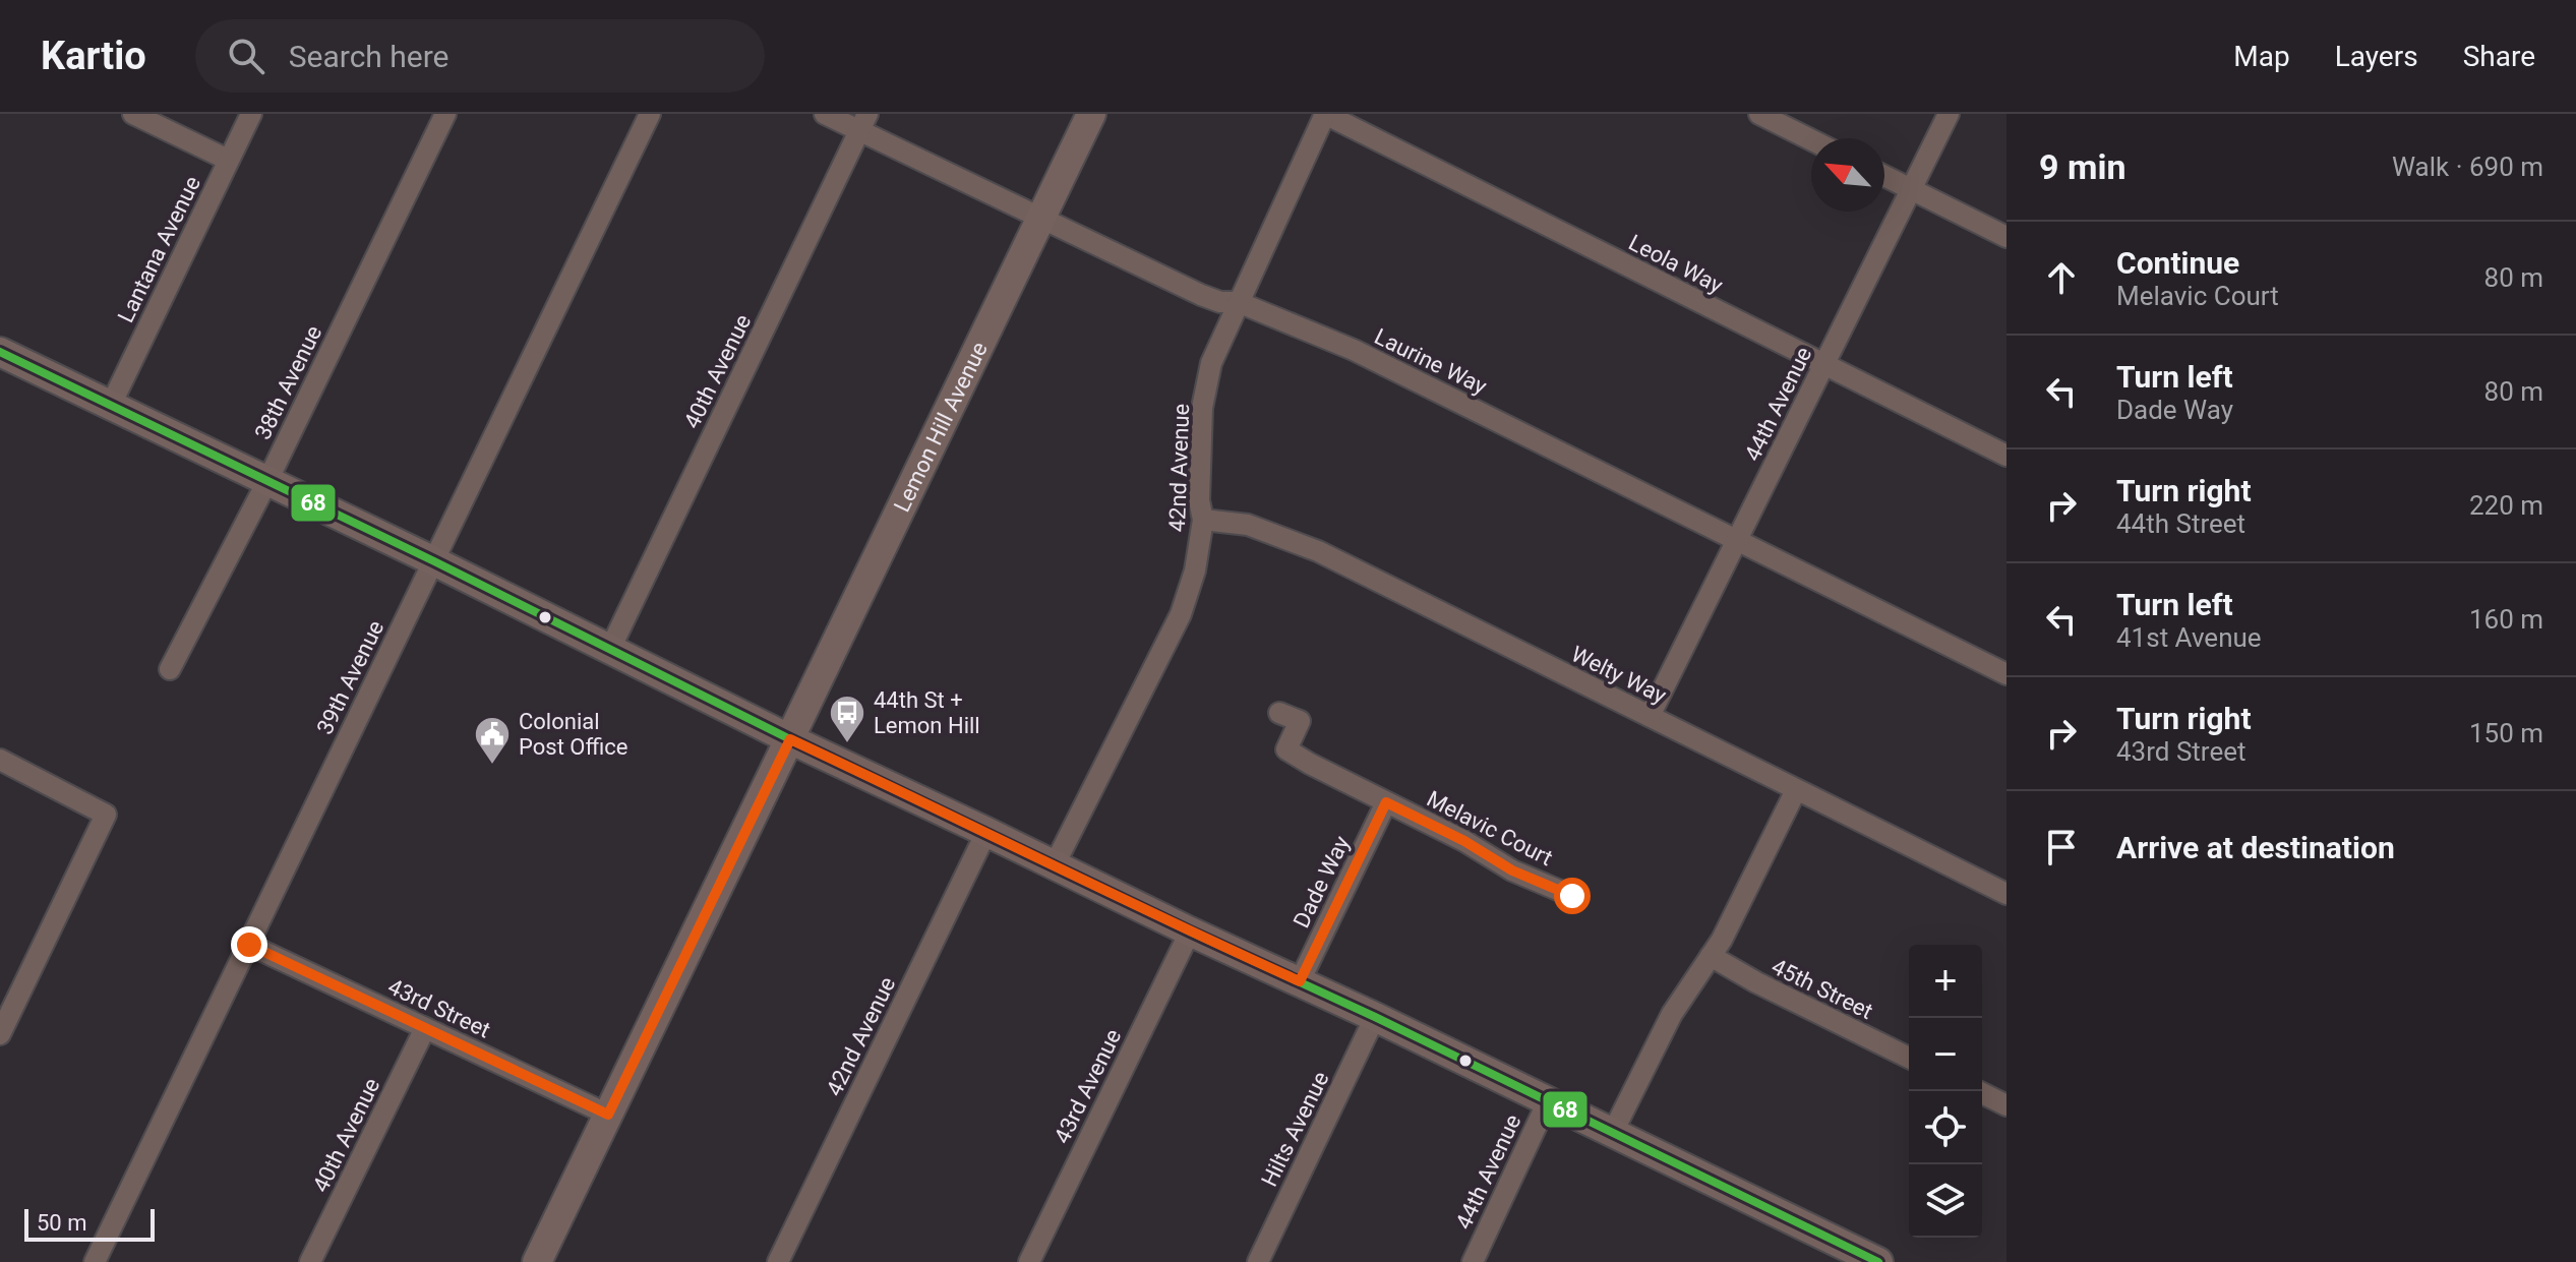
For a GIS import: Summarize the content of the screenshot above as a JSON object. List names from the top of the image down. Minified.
{"streets":{"street":["Lantana Avenue","Leola Way","Laurine Way","40th Avenue","38th Avenue","44th Avenue","Lemon Hill Avenue","42nd Avenue","Welty Way","39th Avenue","Melavic Court","Dade Way","45th Street","43rd Street","43rd Avenue","Hilts Avenue"]},"crossings":[["Leola Way","44th Avenue"],["Leola Way","42nd Avenue"],["Laurine Way","40th Avenue"],["Laurine Way","44th Avenue"],["Laurine Way","Lemon Hill Avenue"],["Laurine Way","42nd Avenue"],["40th Avenue","43rd Street"],["44th Avenue","Welty Way"],["Lemon Hill Avenue","43rd Street"],["42nd Avenue","Welty Way"],["39th Avenue","43rd Street"],["Melavic Court","Dade Way"]],"places":{"bus stop":["44th St + Lemon Hill"],"public building":["Colonial Post Office"]},"lines":["transit line 68"],"scale_bar":"50 m","north":"top left","page":{"header":"Kartio","search":"Search here","nav":["Map","Layers","Share"],"heading":["9 min","Walk · 690 m"],"list":[["Continue","Melavic Court","80 m"],["Turn left","Dade Way","80 m"],["Turn right","44th Street","220 m"],["Turn left","41st Avenue","160 m"],["Turn right","43rd Street","150 m"],"Arrive at destination"],"map_buttons":["+","−"],"scale":"50 m"}}
